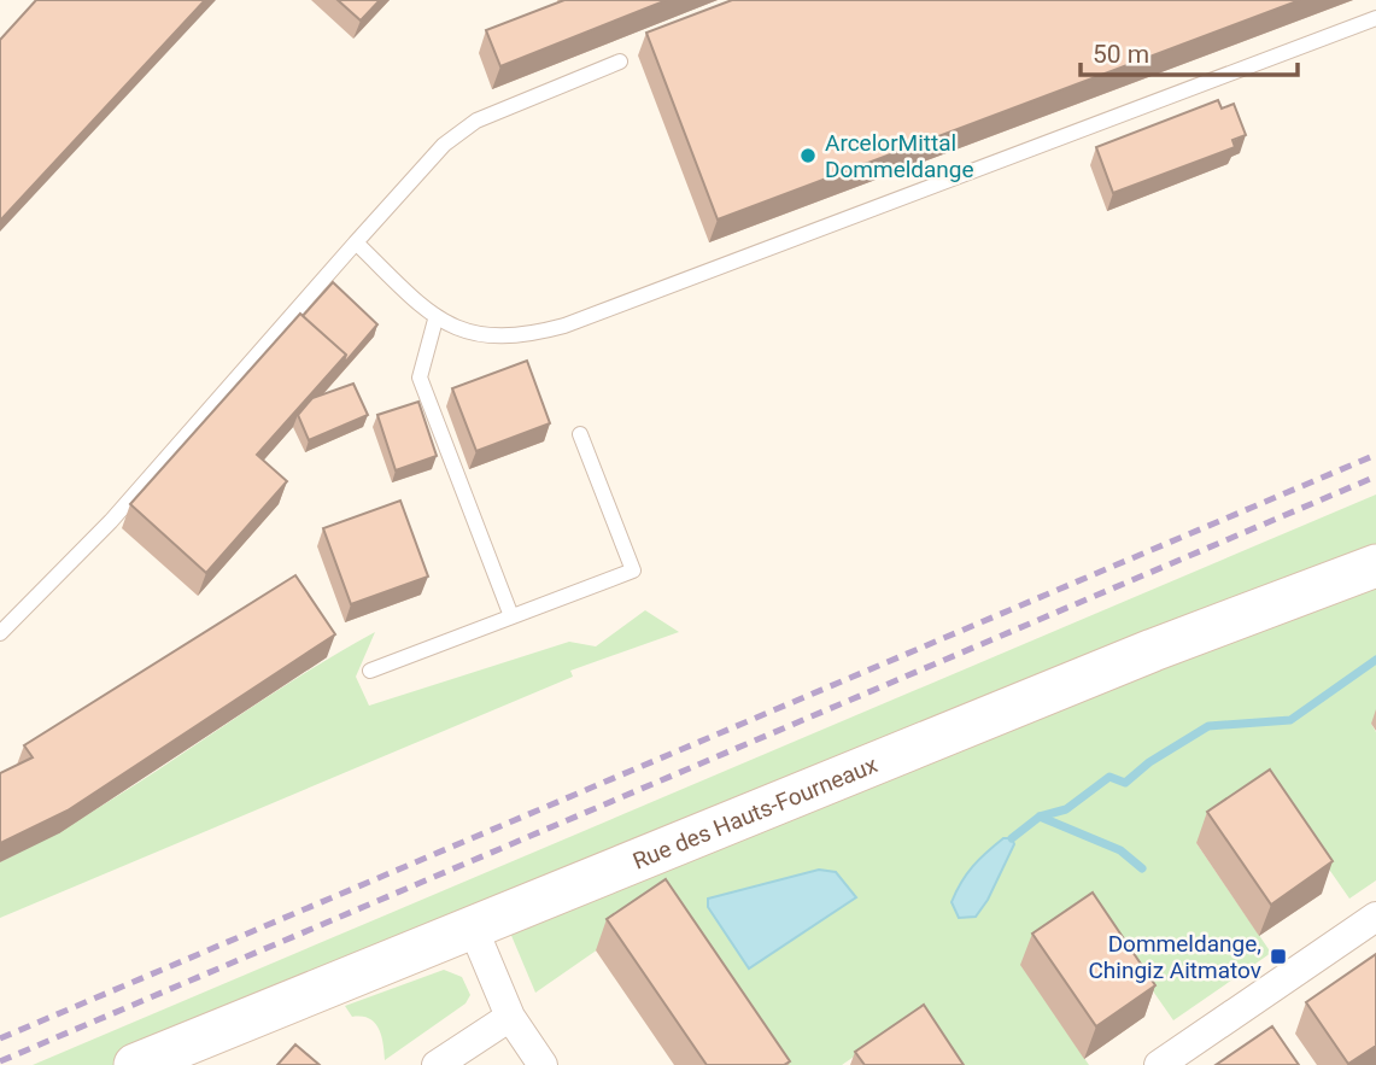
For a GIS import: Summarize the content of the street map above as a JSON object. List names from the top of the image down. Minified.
{"streets":{"street":["Rue des Hauts-Fourneaux"]},"places":{"other":["ArcelorMittal Dommeldange"],"transit":["Dommeldange, Chingiz Aitmatov"]},"scale_bar":"50 m"}
